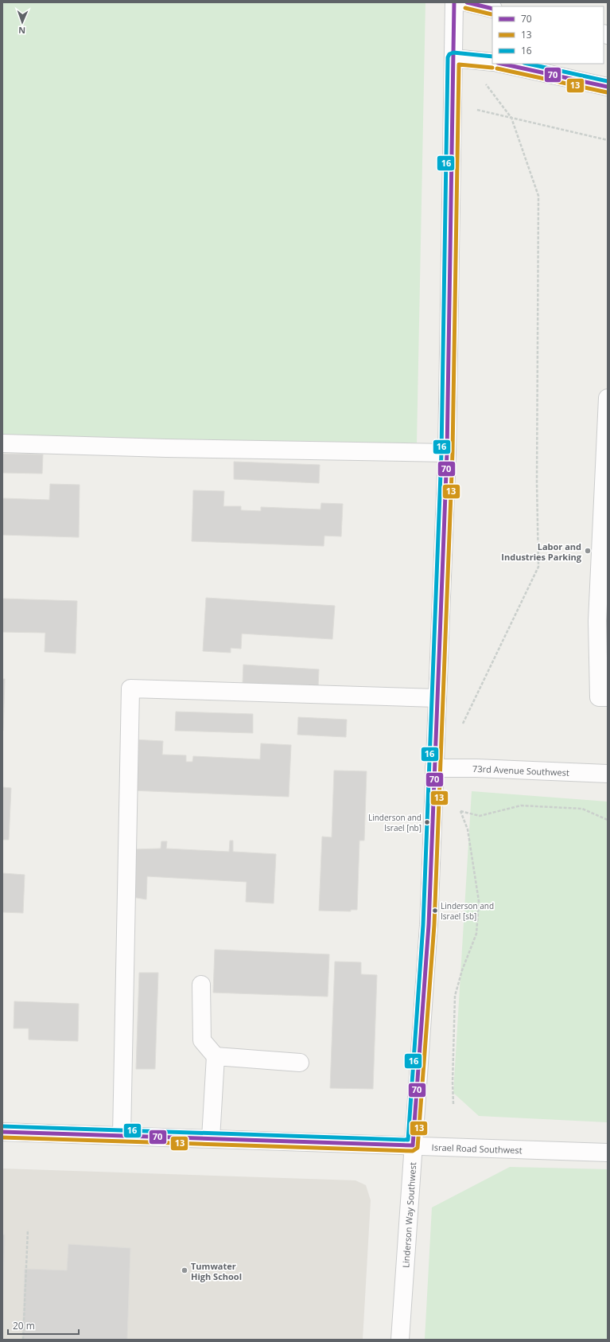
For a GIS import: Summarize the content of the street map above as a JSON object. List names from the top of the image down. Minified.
{"streets":{"street":["73rd Avenue Southwest","Israel Road Southwest","Linderson Way Southwest"]},"crossings":[["73rd Avenue Southwest","Linderson Way Southwest"],["Israel Road Southwest","Linderson Way Southwest"]],"places":["Labor and Industries Parking","Linderson and Israel [nb]","Linderson and Israel [sb]","Tumwater High School"],"lines":["transit line 70","transit line 13","transit line 16"],"legend":["70","13","16"],"scale_bar":"20 m","north":"bottom"}
